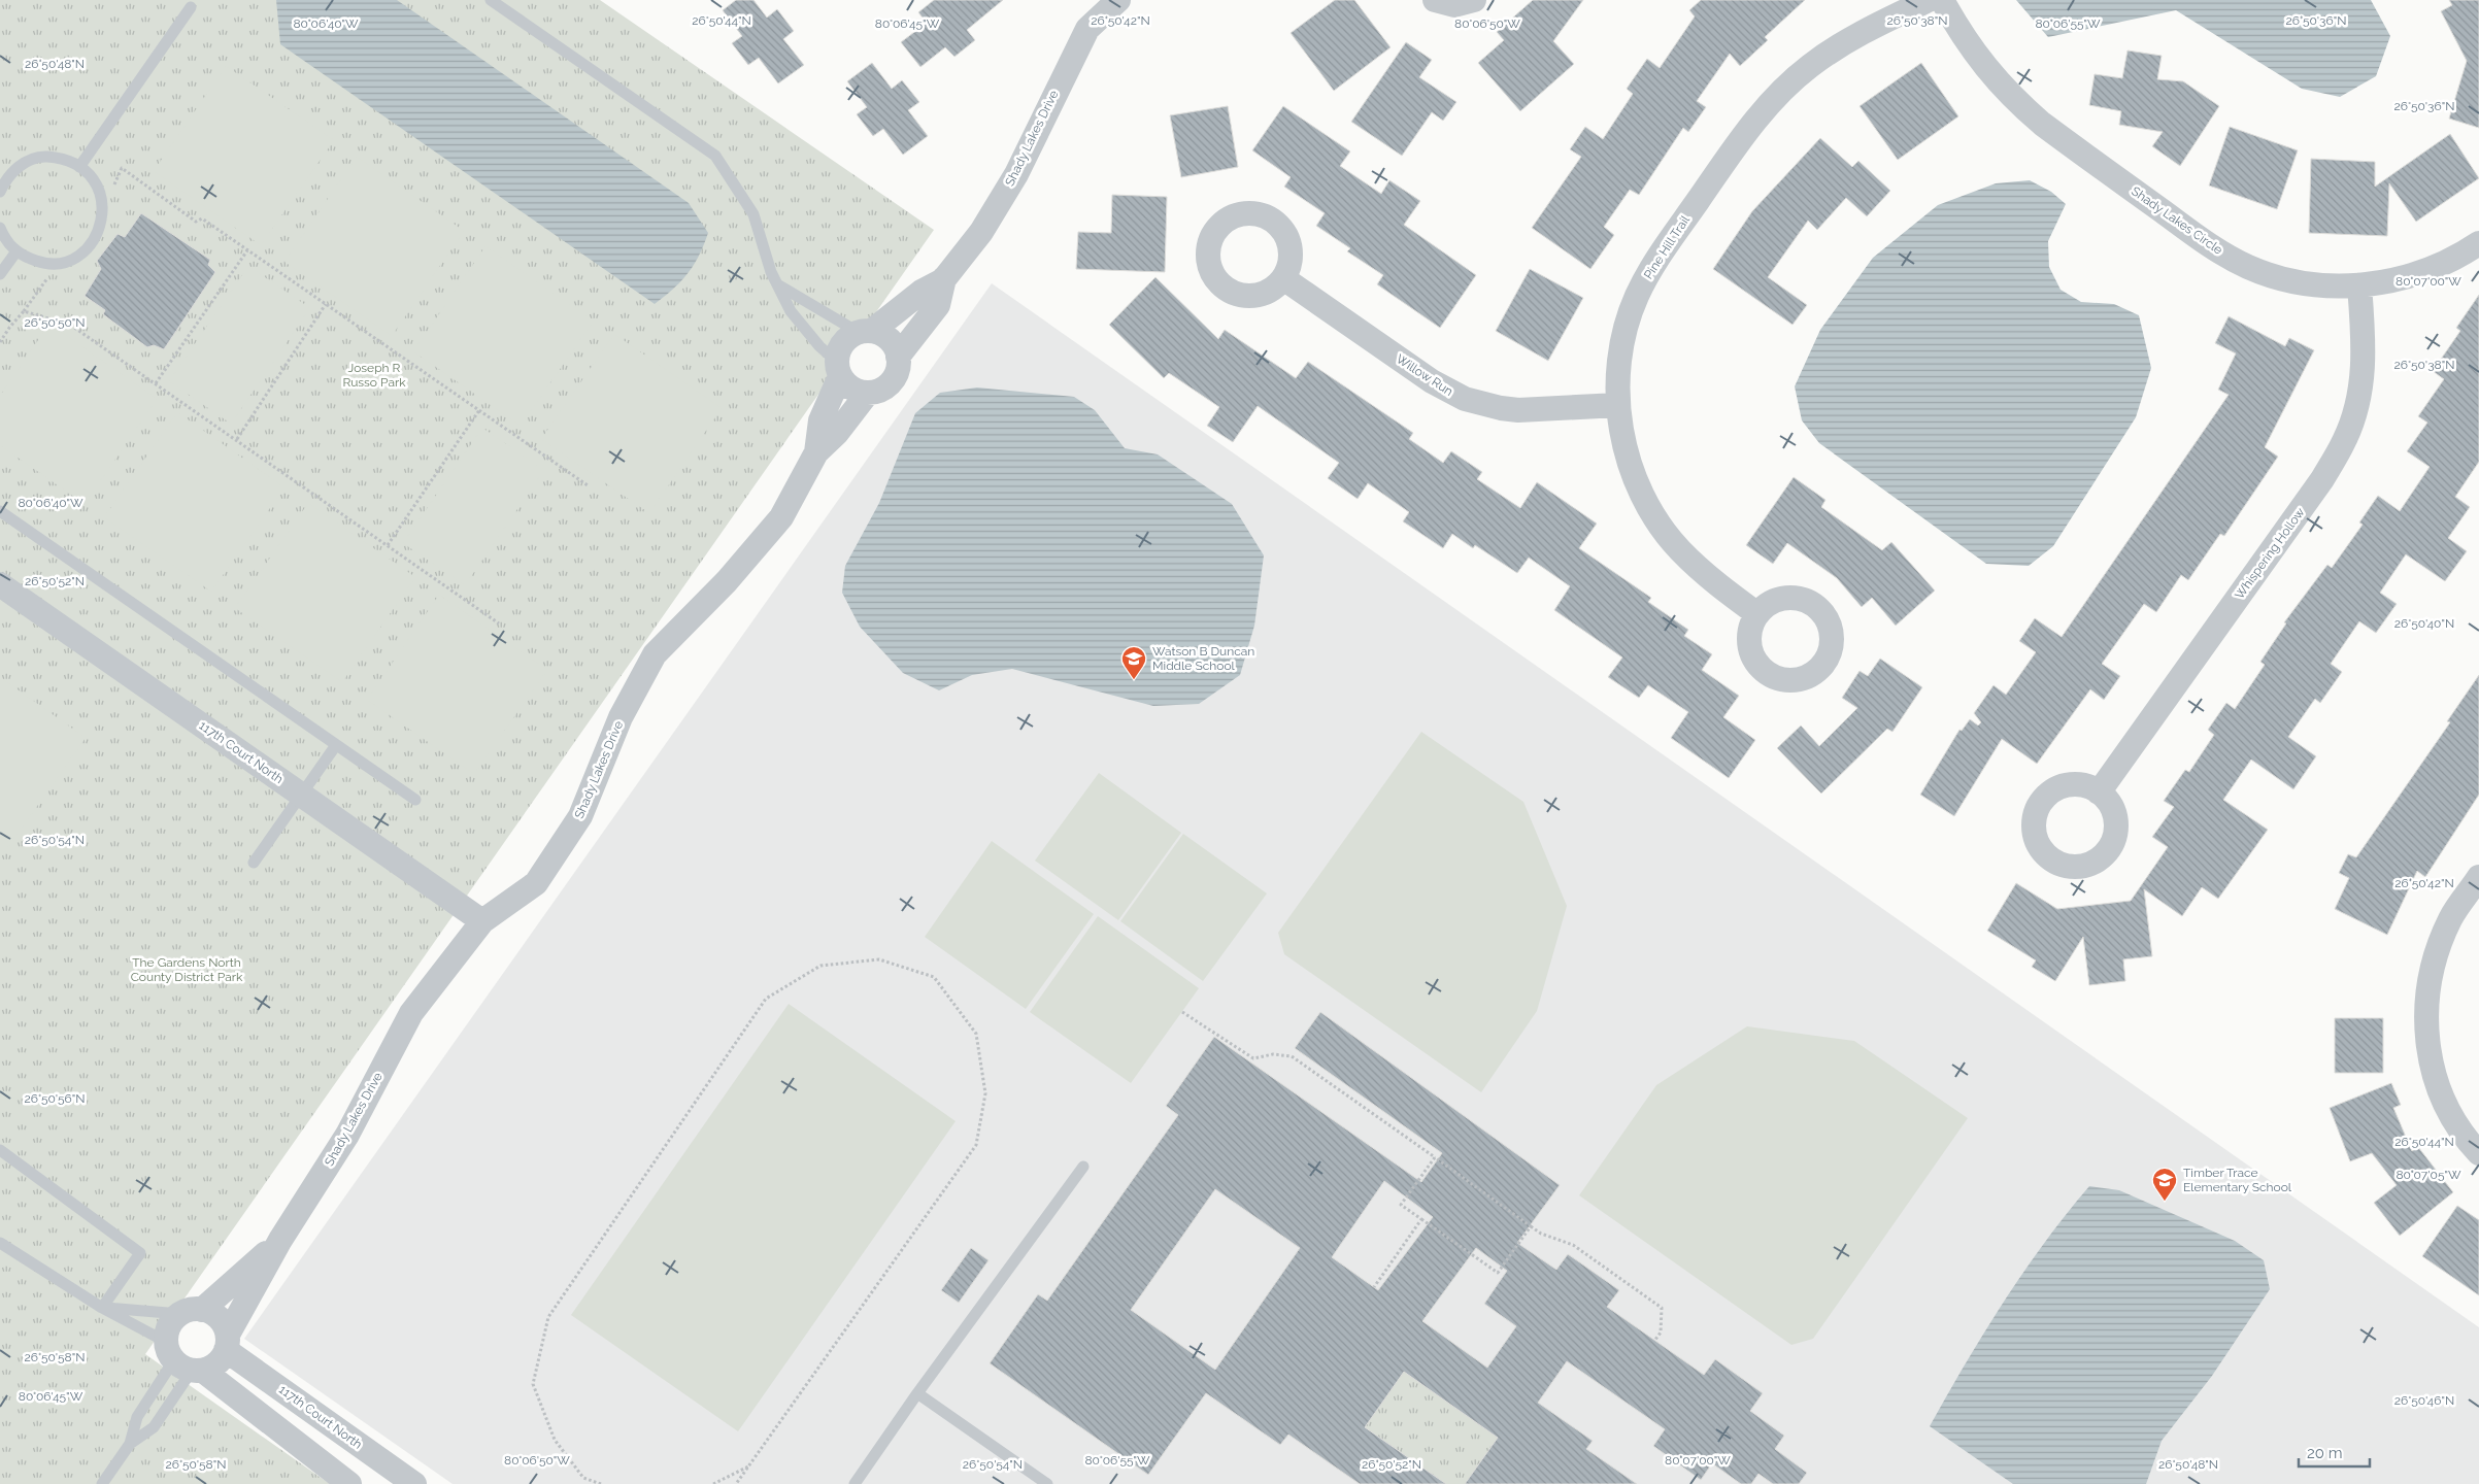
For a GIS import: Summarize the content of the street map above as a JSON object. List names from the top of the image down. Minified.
{"streets":{"street":["Shady Lakes Drive","Shady Lakes Circle","Pine Hill Trail","Willow Run","Whispering Hollow","117th Court North"]},"crossings":[["Shady Lakes Drive","117th Court North"],["Shady Lakes Circle","Whispering Hollow"],["Pine Hill Trail","Willow Run"]],"parks":["Joseph R Russo Park","The Gardens North County District Park"],"places":{"school or university":["Watson B Duncan Middle School","Timber Trace Elementary School"]},"scale_bar":"20 m","coordinates":["26°50'44\"N","26°50'42\"N","26°50'38\"N","26°50'36\"N","80°06'40\"W","80°06'45\"W","80°06'50\"W","80°06'55\"W","26°50'48\"N","80°07'00\"W","26°50'50\"N","26°50'52\"N","26°50'40\"N","26°50'54\"N","26°50'56\"N","80°07'05\"W","26°50'58\"N","26°50'46\"N"]}
